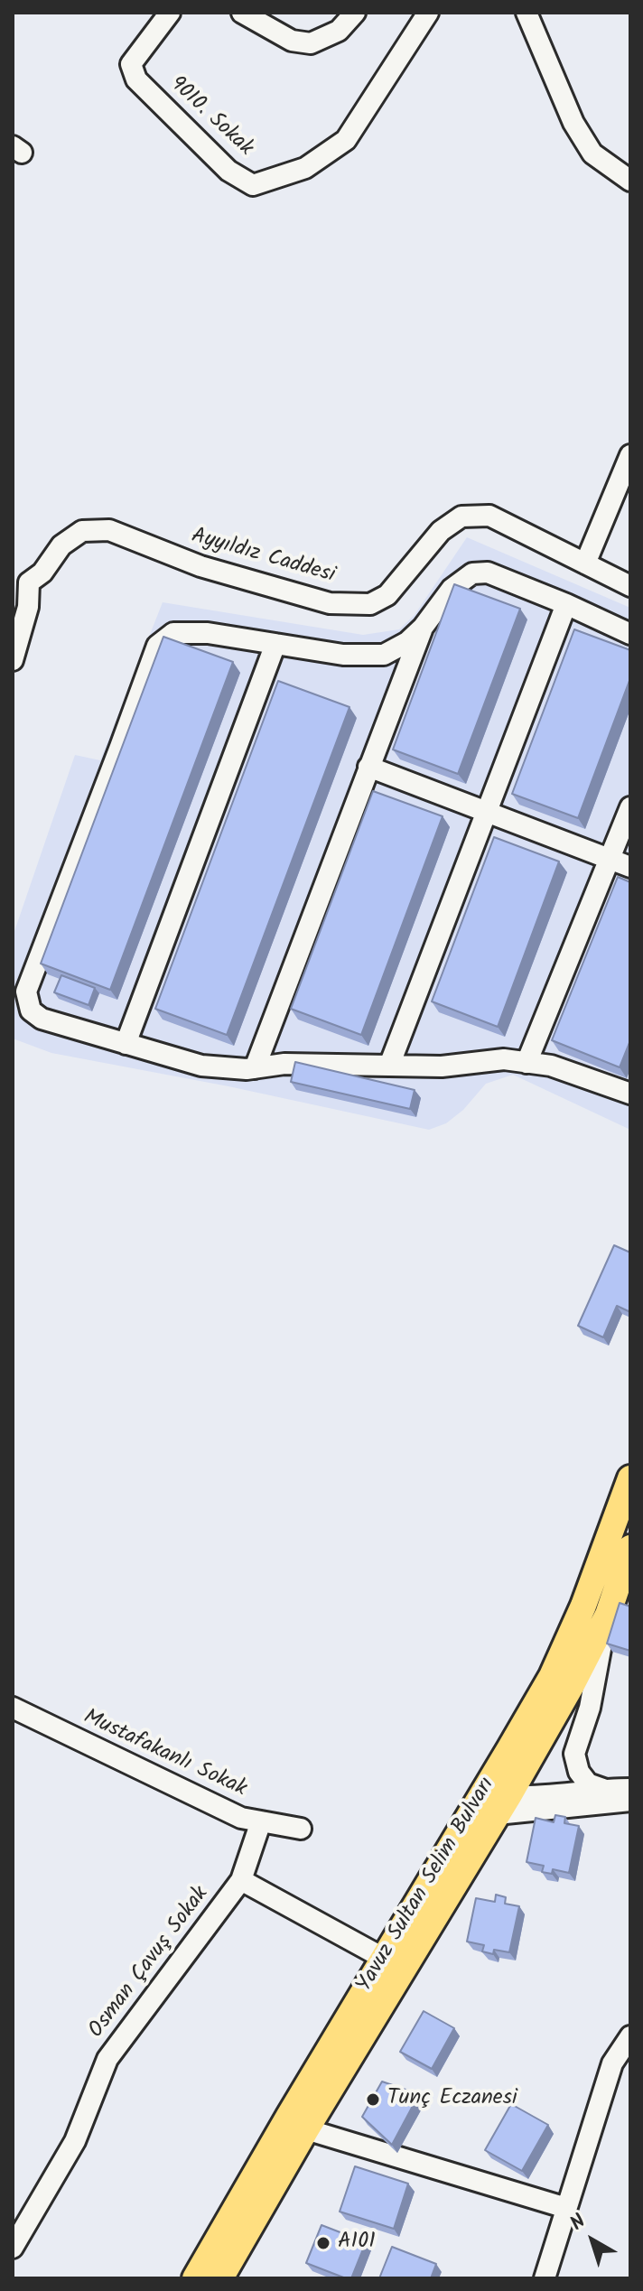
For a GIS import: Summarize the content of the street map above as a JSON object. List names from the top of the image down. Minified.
{"streets":{"main road":["Yavuz Sultan Selim Bulvarı"],"street":["9010. Sokak","Ayyıldız Caddesi","Mustafakanlı Sokak","Osman Çavuş Sokak"]},"crossings":[["Mustafakanlı Sokak","Osman Çavuş Sokak"]],"places":["Tunç Eczanesi","A101"],"north":"top left"}
